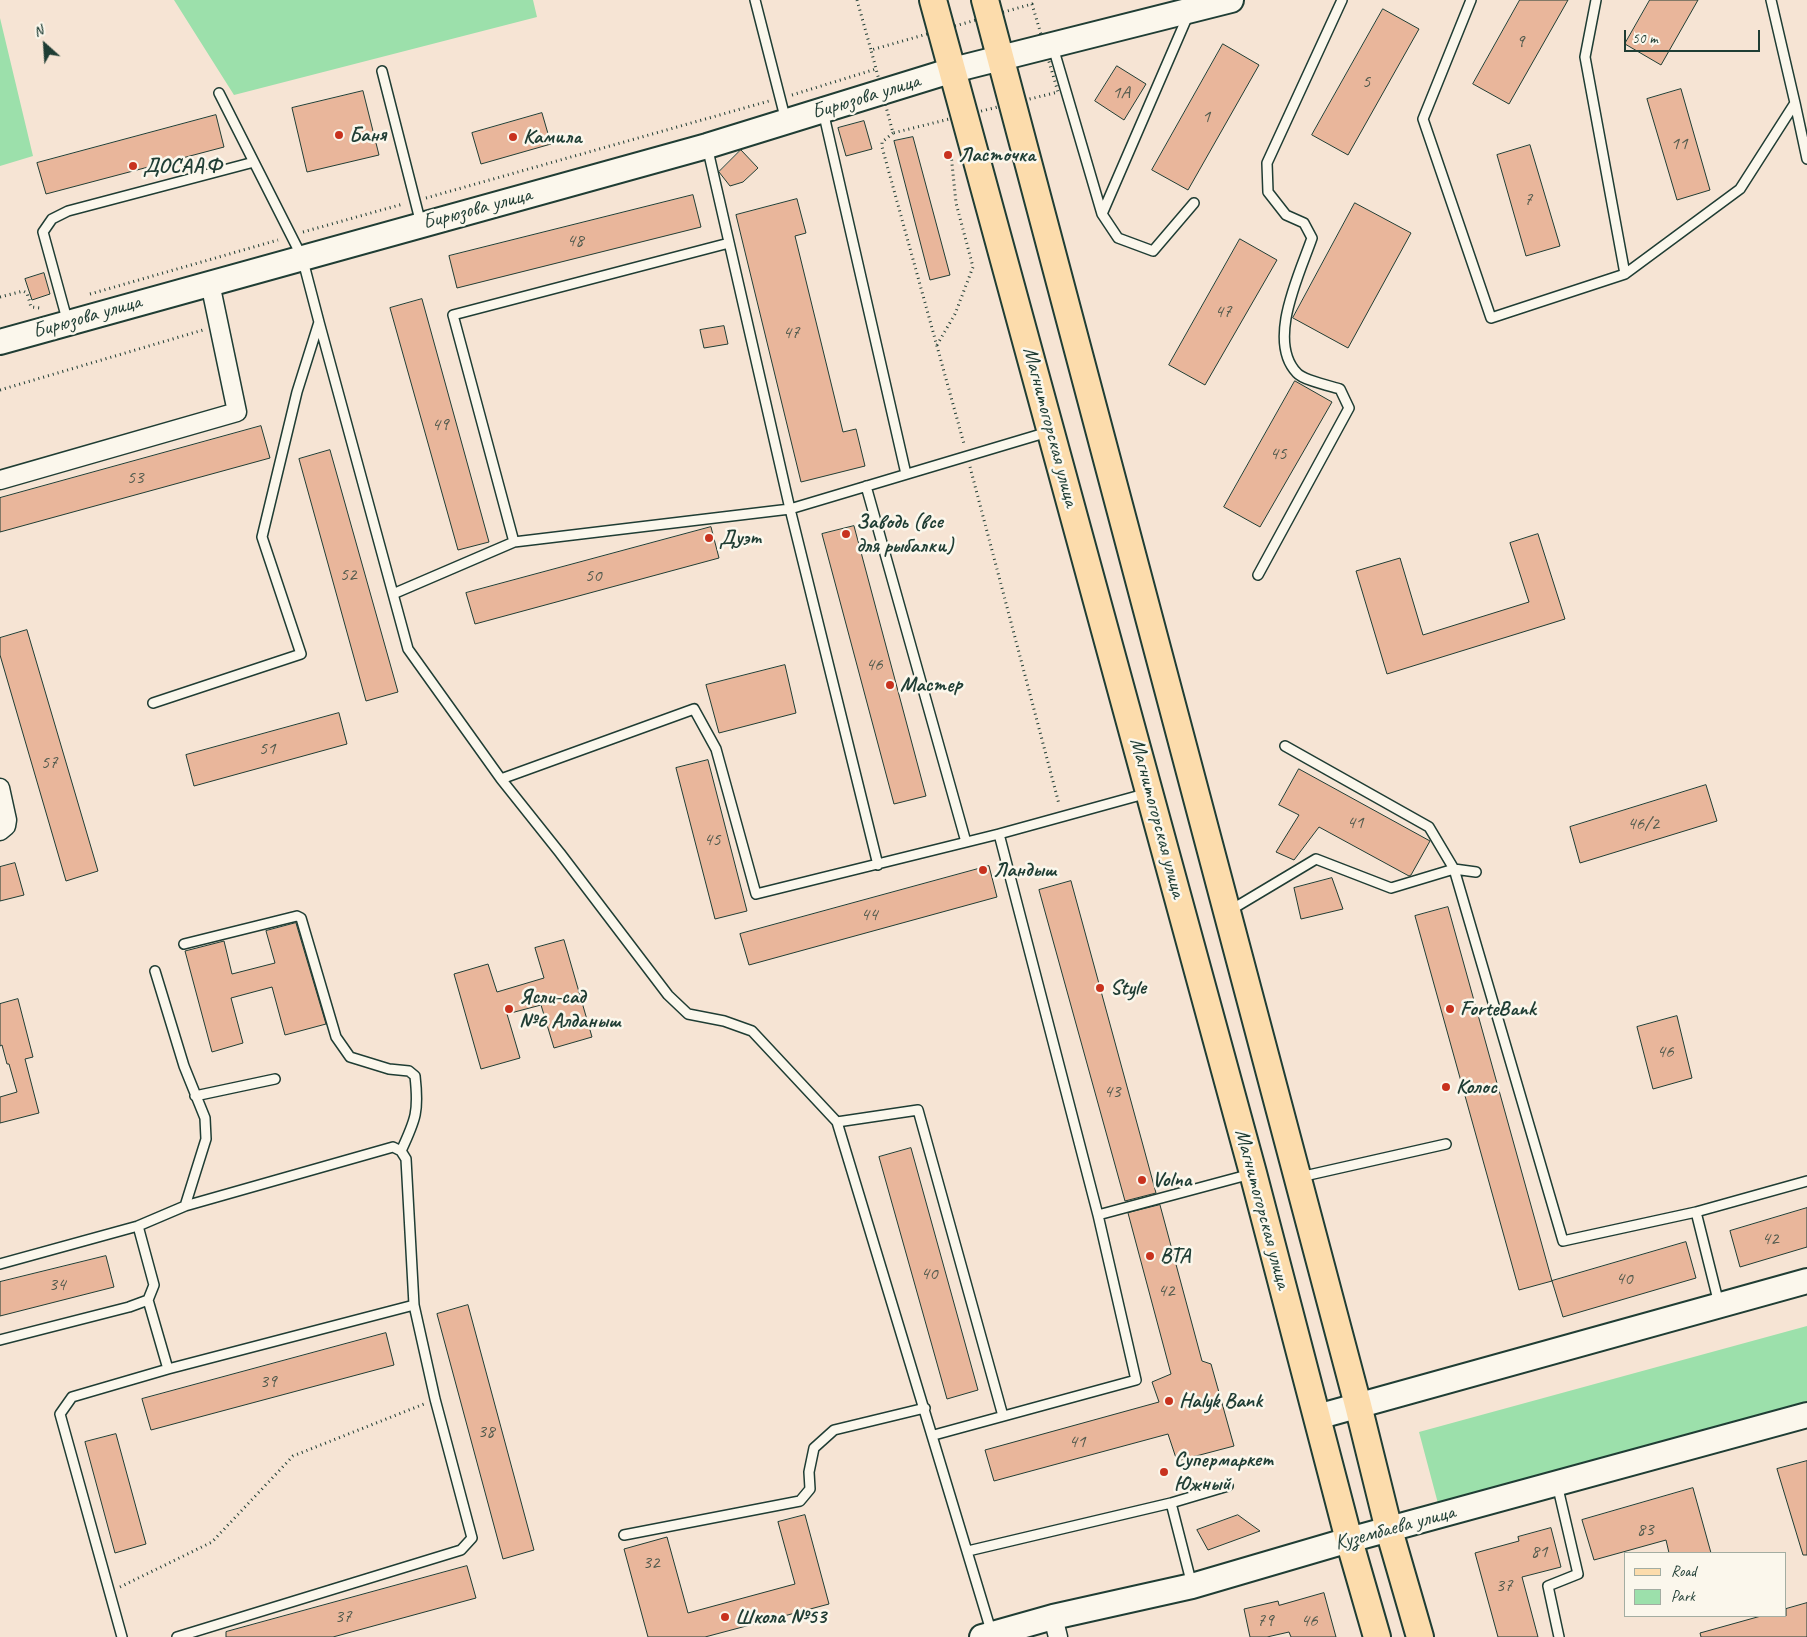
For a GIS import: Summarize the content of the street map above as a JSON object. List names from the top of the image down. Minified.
{"streets":{"main road":["Магнитогорская улица"],"street":["Бирюзова улица","Кузембаева улица"]},"crossings":[["Бирюзова улица","Магнитогорская улица"],["Магнитогорская улица","Кузембаева улица"]],"places":["Баня","Камила","Ласточка","ДОСААФ","Заводь (все для рыбалки)","Дуэт","Мастер","Ландыш","Style","Ясли-сад №6 Алданыш","ForteBank","Колос","Volna","BTA","Halyk Bank","Супермаркет Южный","Школа №53"],"house_numbers":["9","5","1А","1","11","7","48","47","47","49","45","53","52","50","46","51","57","41","46/2","45","44","46","43","42","40","40","34","42","39","38","41","83","81","32","37","37","79","46"],"legend":["Road","Park"],"scale_bar":"50 m","north":"top left"}
